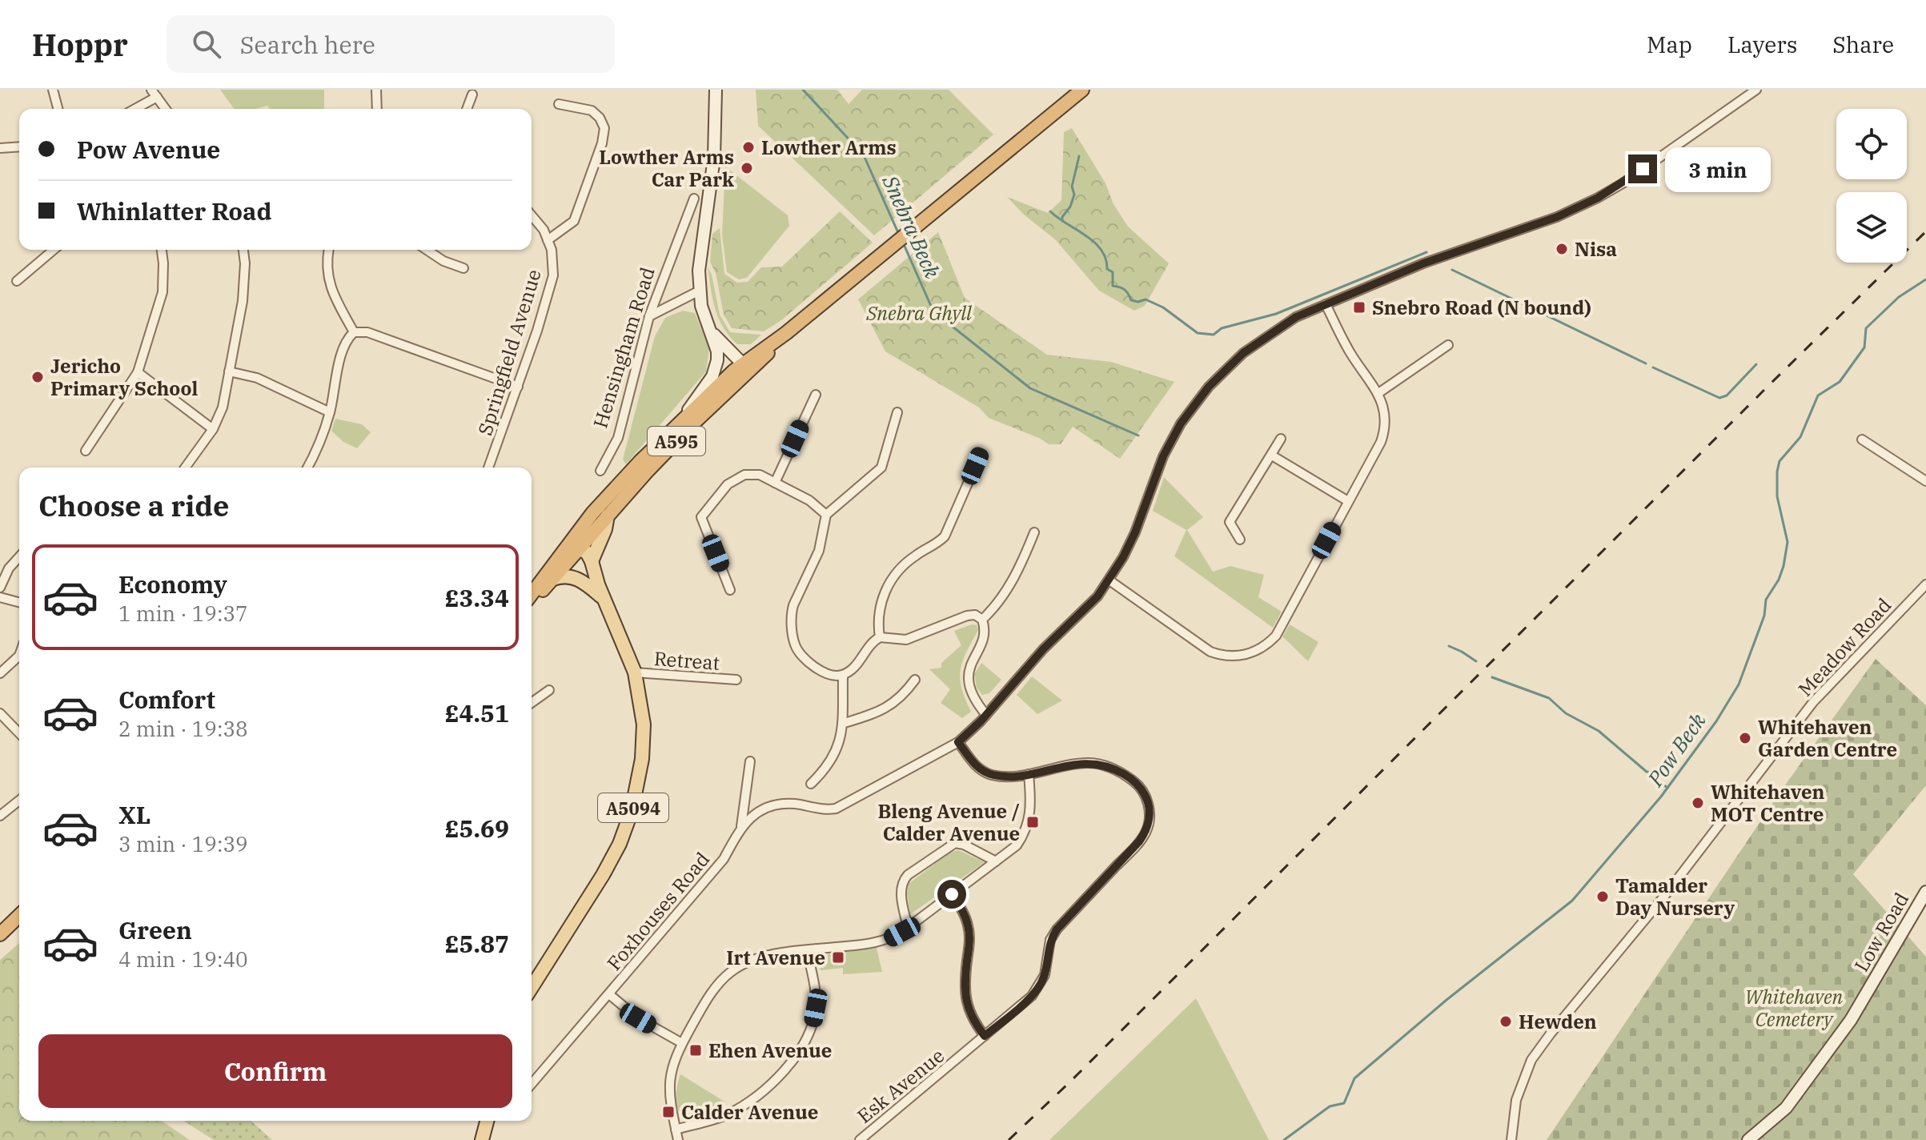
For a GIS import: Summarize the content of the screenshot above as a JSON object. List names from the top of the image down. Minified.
{"streets":{"highway":["A595"],"main road":["A5094","Low Road"],"street":["Hensingham Road","Springfield Avenue","Meadow Road","Retreat","Foxhouses Road","Esk Avenue"]},"crossings":[["A595","A5094"],["Retreat","A5094"]],"water":["Snebra Beck","Pow Beck"],"parks":["Snebra Ghyll","Whitehaven Cemetery"],"places":{"other":["Lowther Arms","Lowther Arms Car Park","Nisa","Jericho Primary School","Whitehaven Garden Centre","Whitehaven MOT Centre","Tamalder Day Nursery","Hewden"],"transit":["Snebro Road (N bound)","Bleng Avenue / Calder Avenue","Irt Avenue","Ehen Avenue","Calder Avenue"]},"page":{"header":"Hoppr","search":"Search here","nav":["Map","Layers","Share"],"banner":["Pow Avenue","Whinlatter Road"],"bubble":"3 min","heading":"Choose a ride","list":[{"name":"Economy","note":"1 min · 19:37","value":"£3.34"},{"name":"Comfort","note":"2 min · 19:38","value":"£4.51"},{"name":"XL","note":"3 min · 19:39","value":"£5.69"},{"name":"Green","note":"4 min · 19:40","value":"£5.87"}],"buttons":"Confirm"}}
